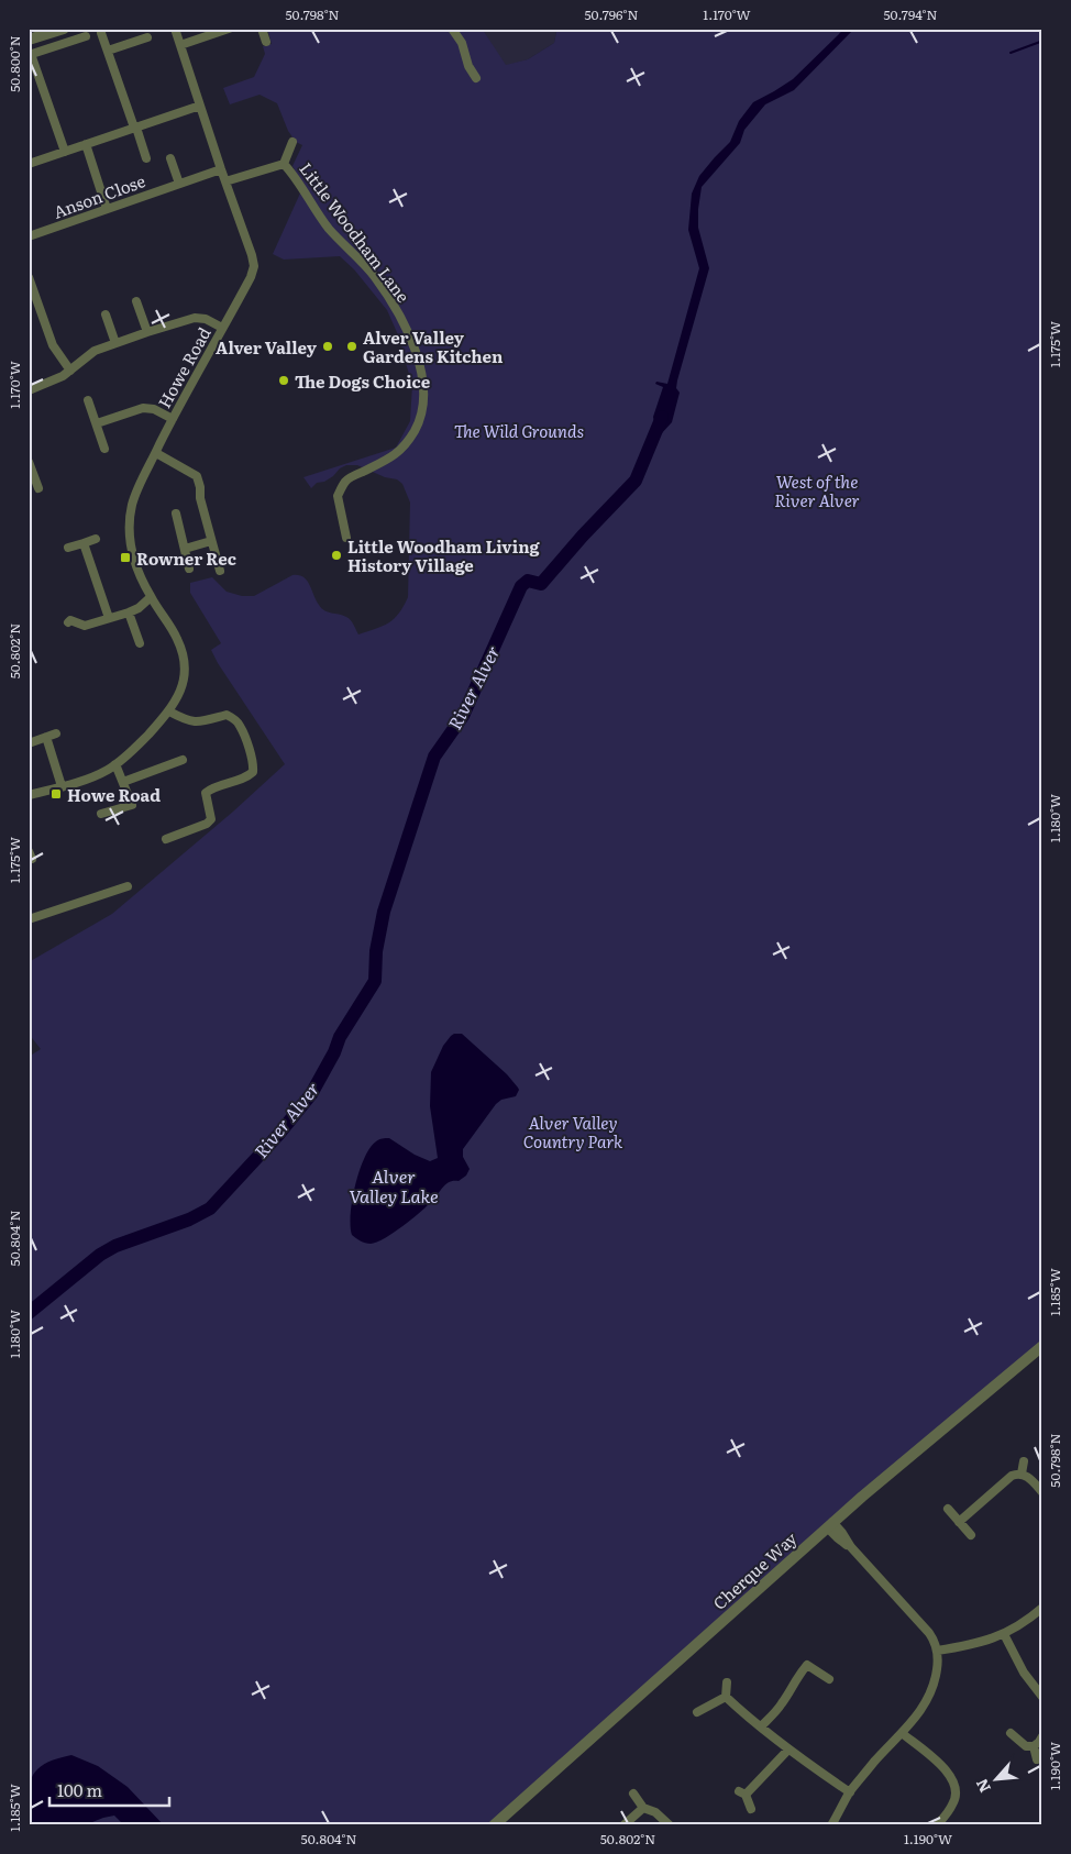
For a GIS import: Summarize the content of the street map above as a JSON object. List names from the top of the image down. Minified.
{"streets":{"street":["Anson Close","Little Woodham Lane","Howe Road","Cherque Way"]},"crossings":[["Anson Close","Howe Road"],["Little Woodham Lane","Howe Road"]],"water":["River Alver","Alver Valley Lake"],"parks":["The Wild Grounds","West of the River Alver","Alver Valley Country Park"],"places":{"other":["Alver Valley","Alver Valley Gardens Kitchen","The Dogs Choice","Little Woodham Living History Village"],"transit":["Rowner Rec","Howe Road"]},"scale_bar":"100 m","north":"bottom left","coordinates":["50.798°N","50.796°N","1.170°W","50.794°N","50.800°N","1.175°W","50.802°N","1.180°W","50.804°N","1.185°W","1.190°W"]}
